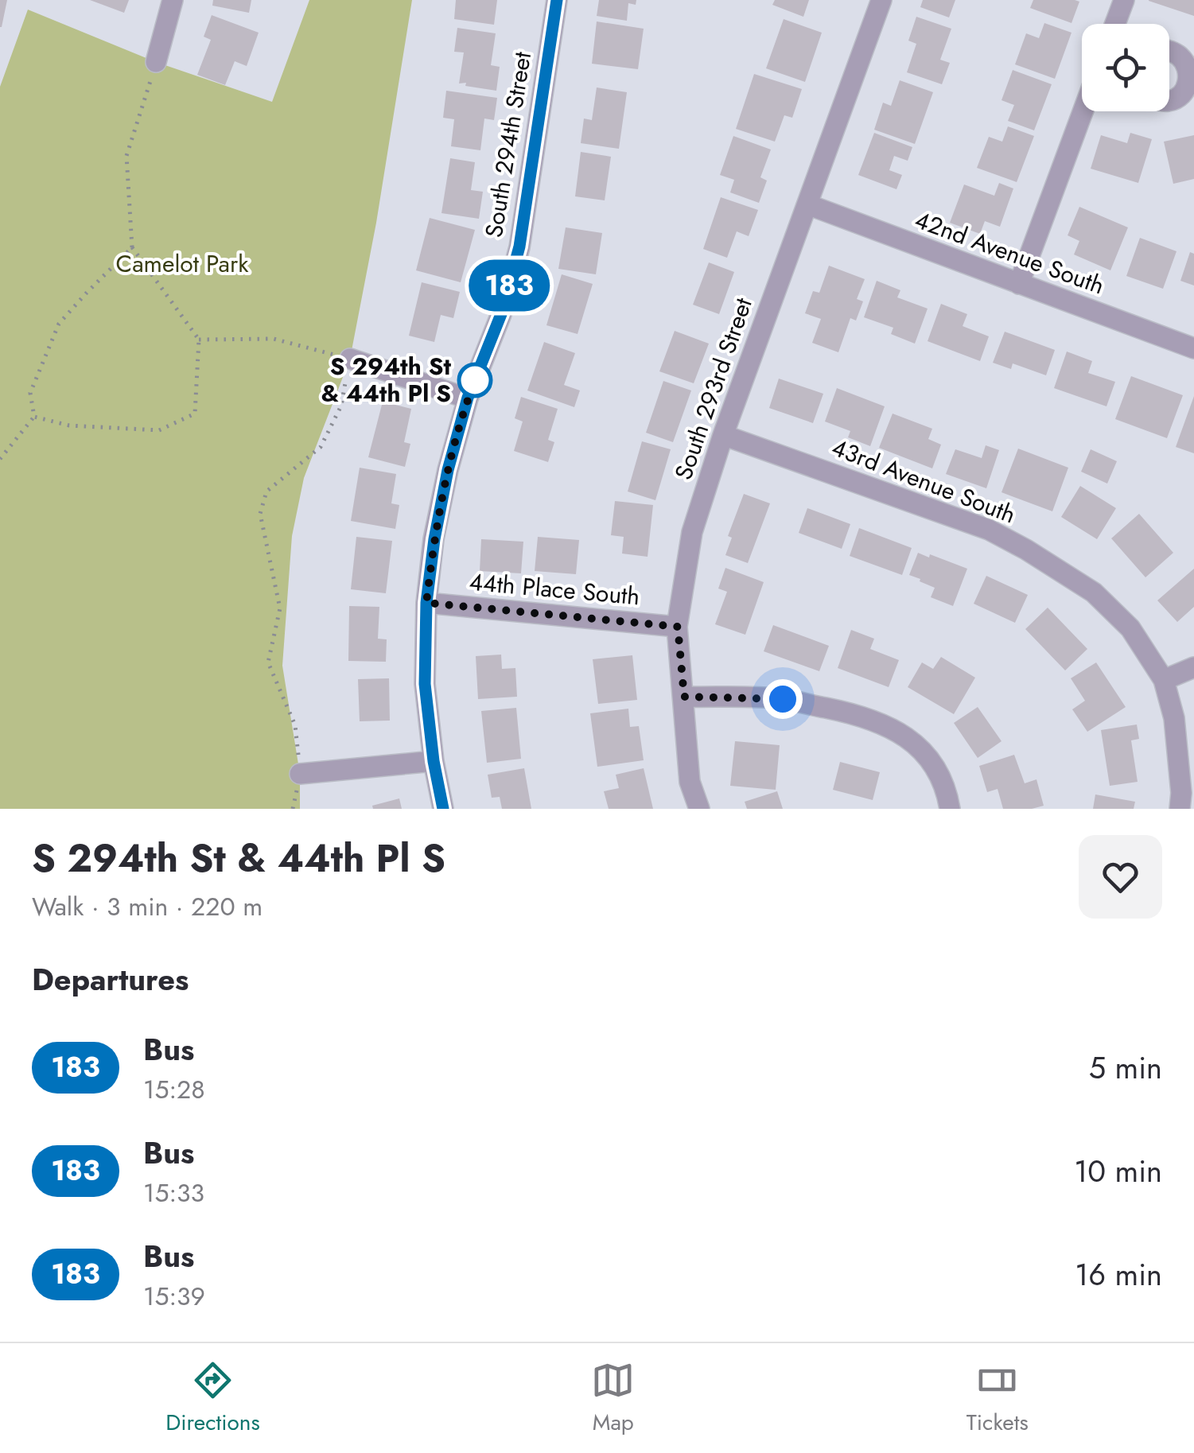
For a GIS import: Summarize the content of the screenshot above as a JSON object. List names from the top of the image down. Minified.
{"streets":{"street":["South 294th Street","42nd Avenue South","South 293rd Street","43rd Avenue South","44th Place South"]},"crossings":[["South 294th Street","44th Place South"],["42nd Avenue South","South 293rd Street"],["South 293rd Street","43rd Avenue South"],["South 293rd Street","44th Place South"]],"parks":["Camelot Park"],"places":["S 294th St & 44th Pl S"],"lines":["bus line 183"],"page":{"on_map":"183","heading":[["S 294th St & 44th Pl S","Walk · 3 min · 220 m"],"Departures"],"list":[{"mark":"183","name":"Bus","note":"15:28","value":"5 min"},{"mark":"183","name":"Bus","note":"15:33","value":"10 min"},{"mark":"183","name":"Bus","note":"15:39","value":"16 min"}],"tabs":["Directions","Map","Tickets"]}}
